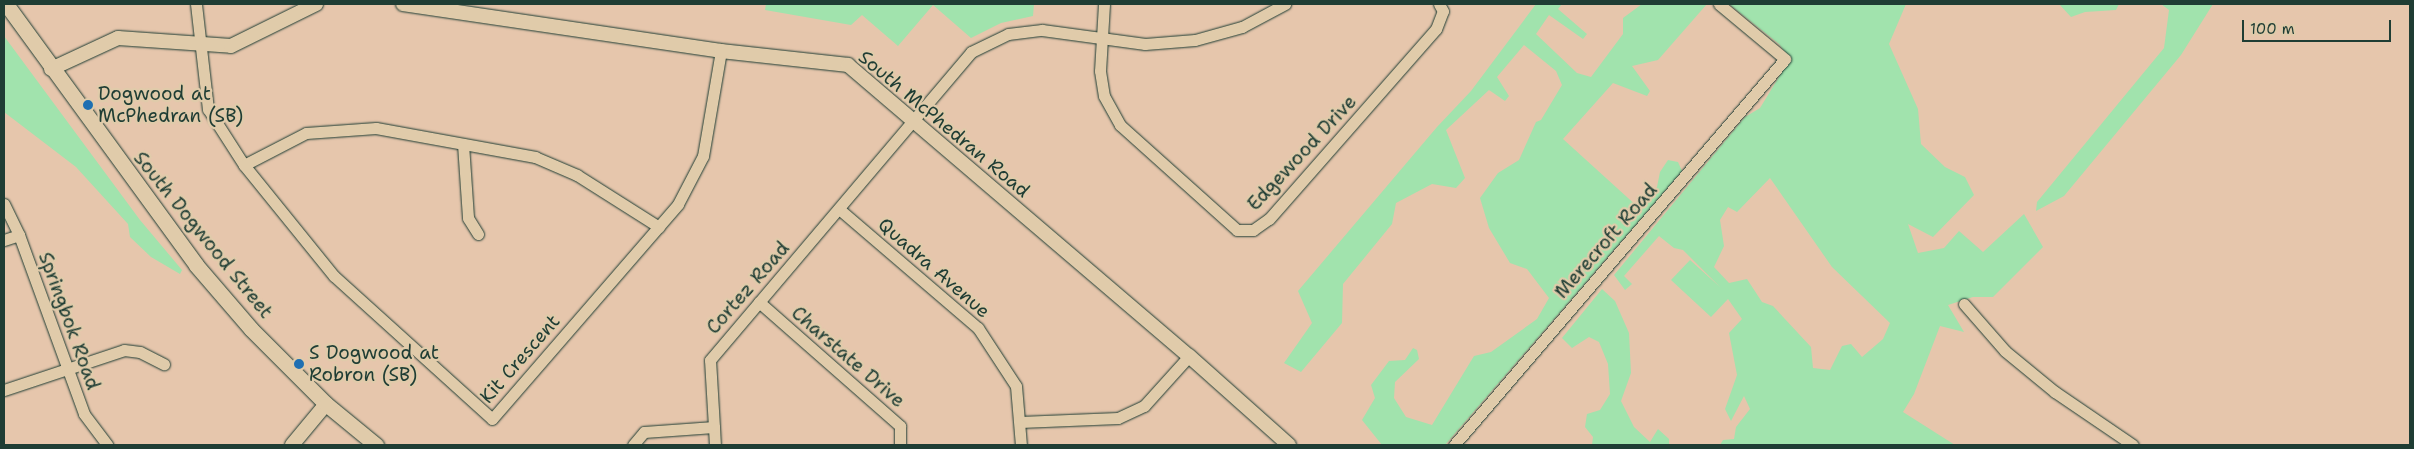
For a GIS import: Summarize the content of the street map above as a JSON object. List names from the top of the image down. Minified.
{"streets":{"main road":["South Dogwood Street"],"street":["South McPhedran Road","Edgewood Drive","Merecroft Road","Quadra Avenue","Cortez Road","Springbok Road","Charstate Drive","Kit Crescent"]},"crossings":[["South McPhedran Road","Cortez Road"],["South McPhedran Road","Kit Crescent"],["Edgewood Drive","Cortez Road"],["Quadra Avenue","Cortez Road"],["Cortez Road","Charstate Drive"]],"places":["Dogwood at McPhedran (SB)","S Dogwood at Robron (SB)"],"scale_bar":"100 m"}
